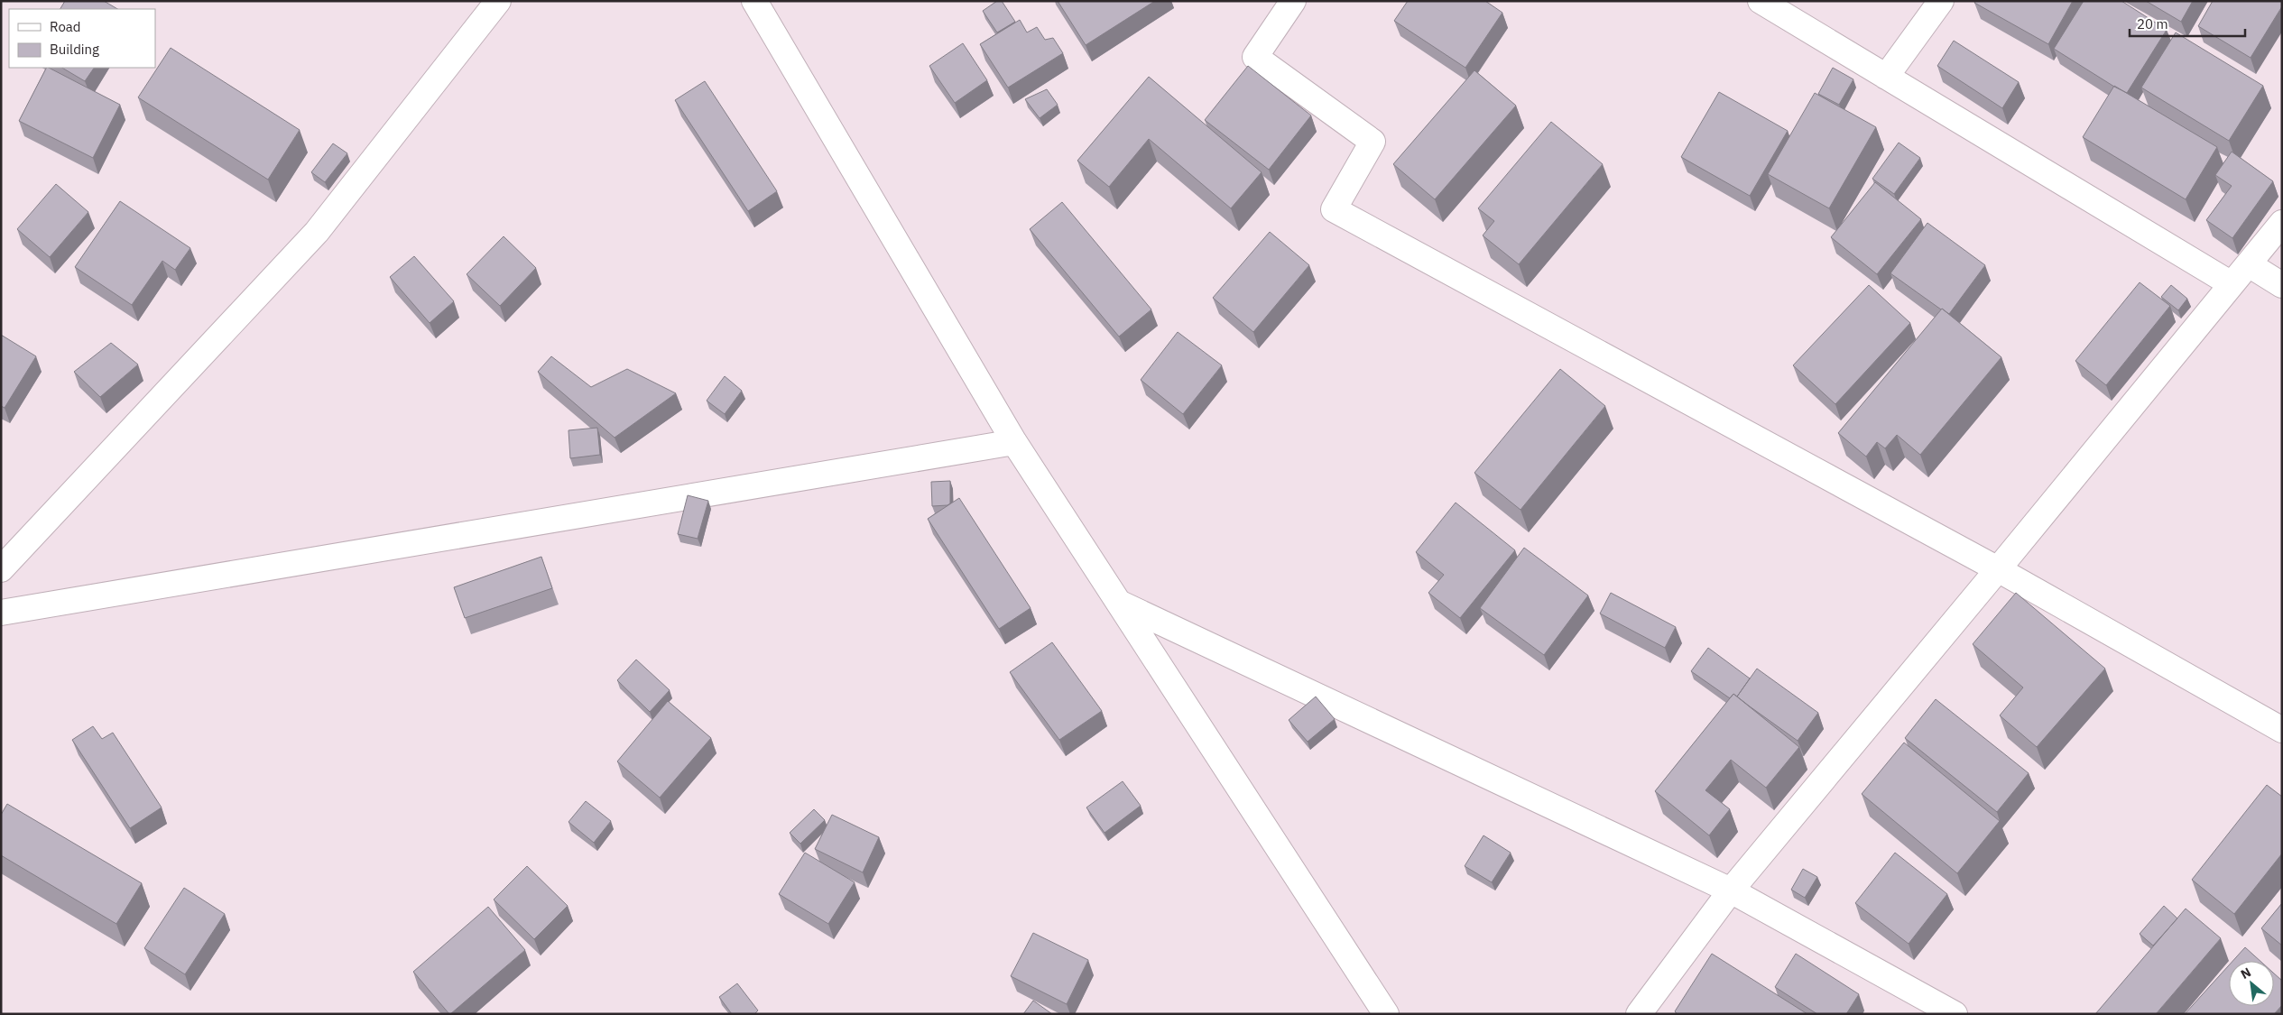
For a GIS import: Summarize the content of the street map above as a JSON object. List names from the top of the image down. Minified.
{"legend":["Road","Building"],"scale_bar":"20 m","north":"top left"}
